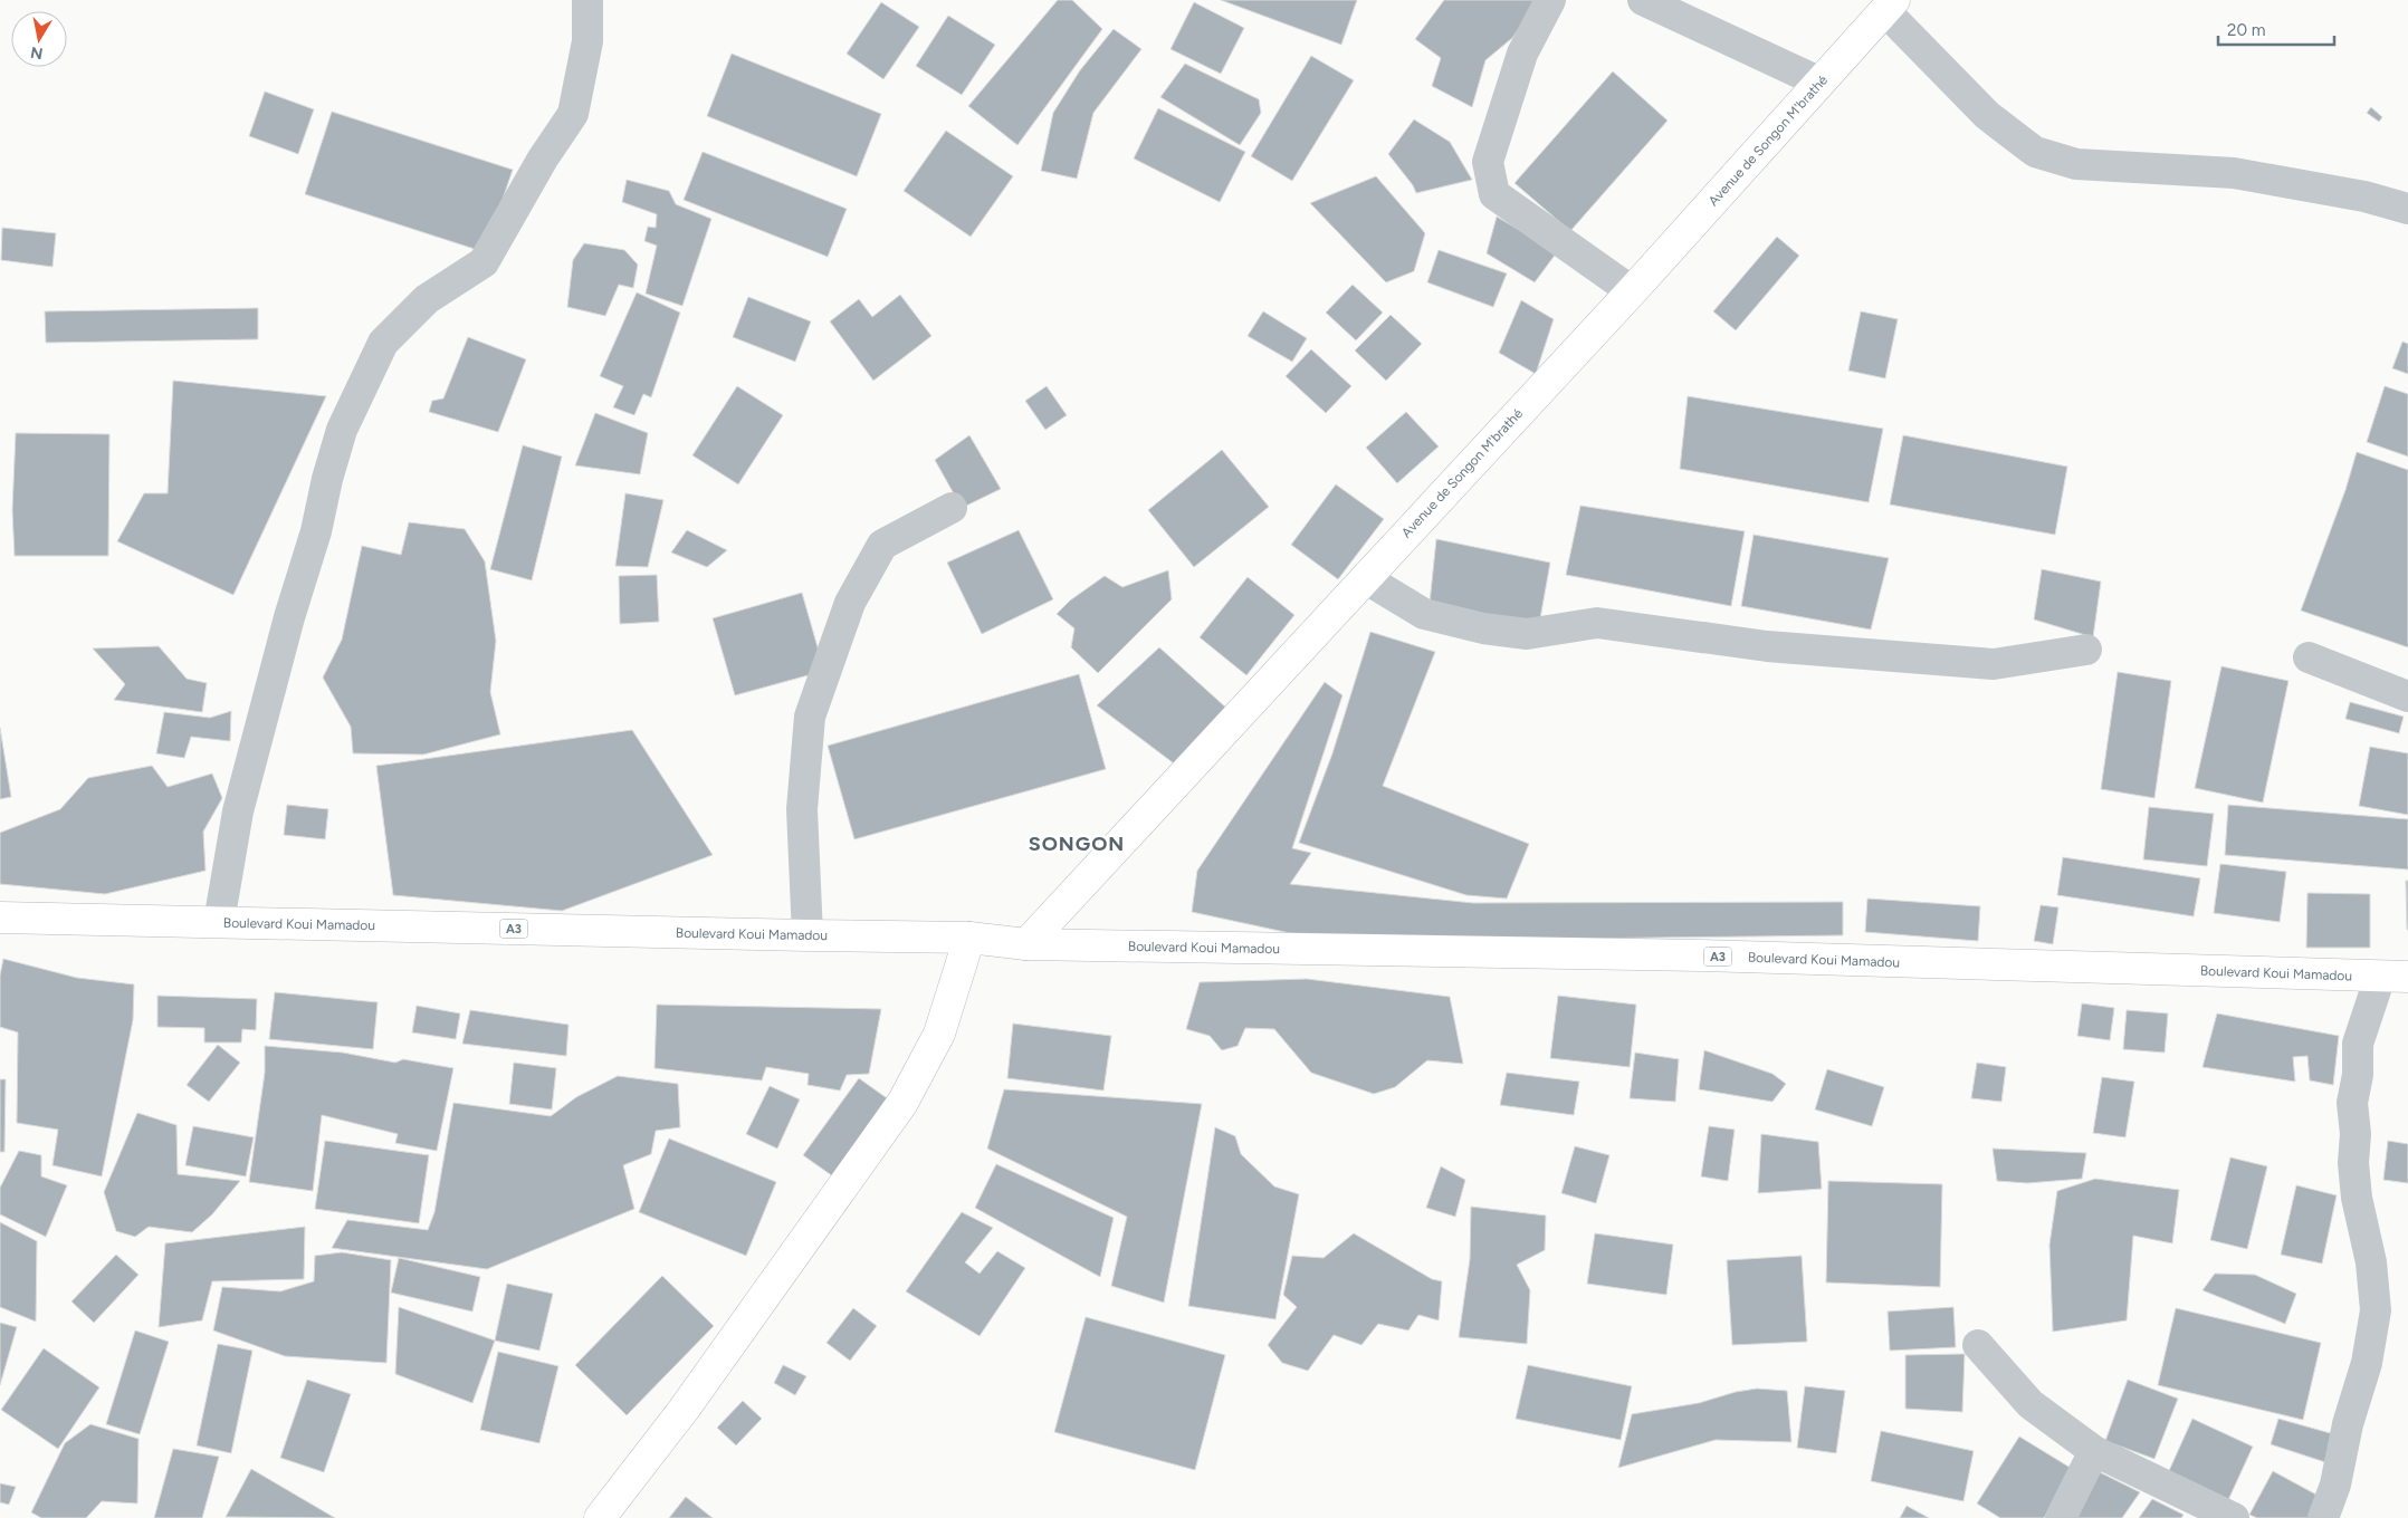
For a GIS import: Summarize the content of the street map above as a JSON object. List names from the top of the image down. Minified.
{"streets":{"main road":["Avenue de Songon M'brathé","Boulevard Koui Mamadou","A3"]},"crossings":[["Avenue de Songon M'brathé","Boulevard Koui Mamadou"]],"districts":["SONGON"],"scale_bar":"20 m","north":"bottom"}
